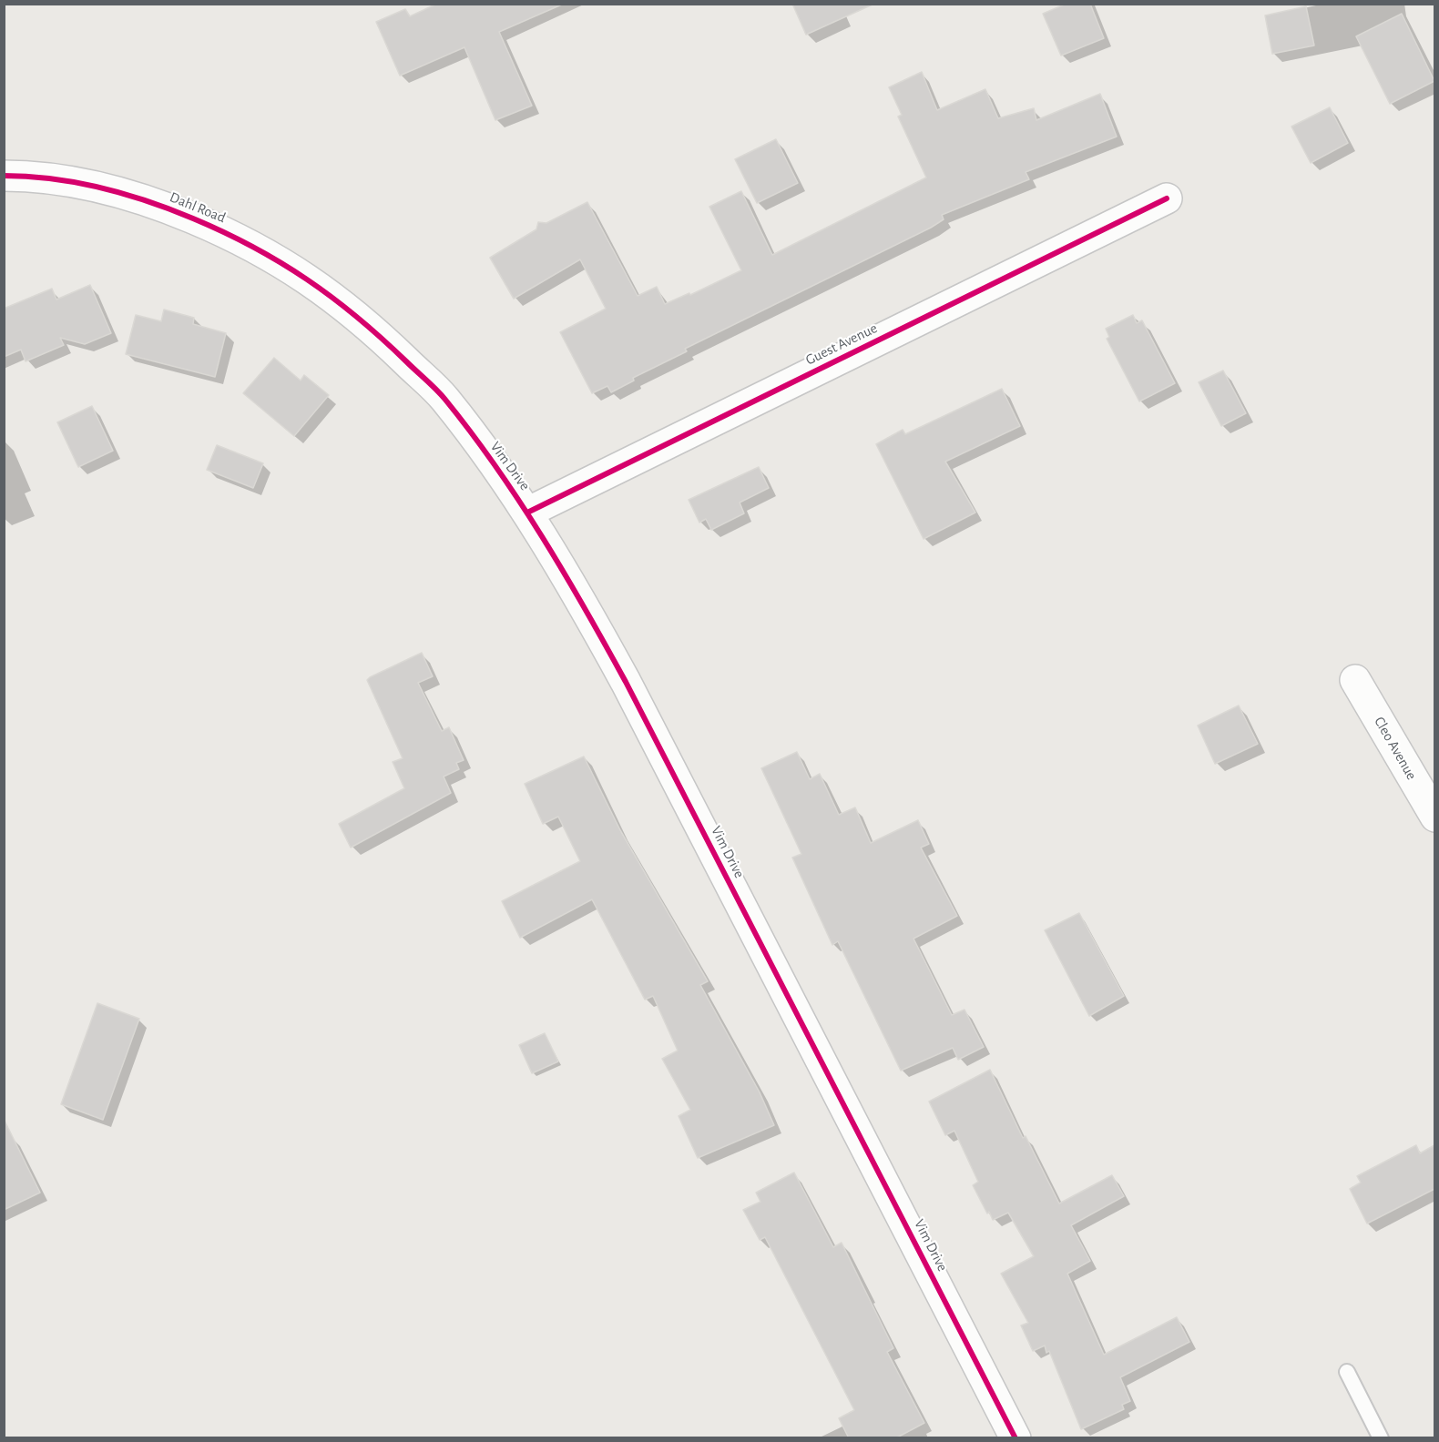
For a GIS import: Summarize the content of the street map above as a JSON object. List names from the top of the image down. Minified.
{"streets":{"street":["Dahl Road","Guest Avenue","Vim Drive","Cleo Avenue"]},"crossings":[["Dahl Road","Vim Drive"],["Guest Avenue","Vim Drive"]]}
